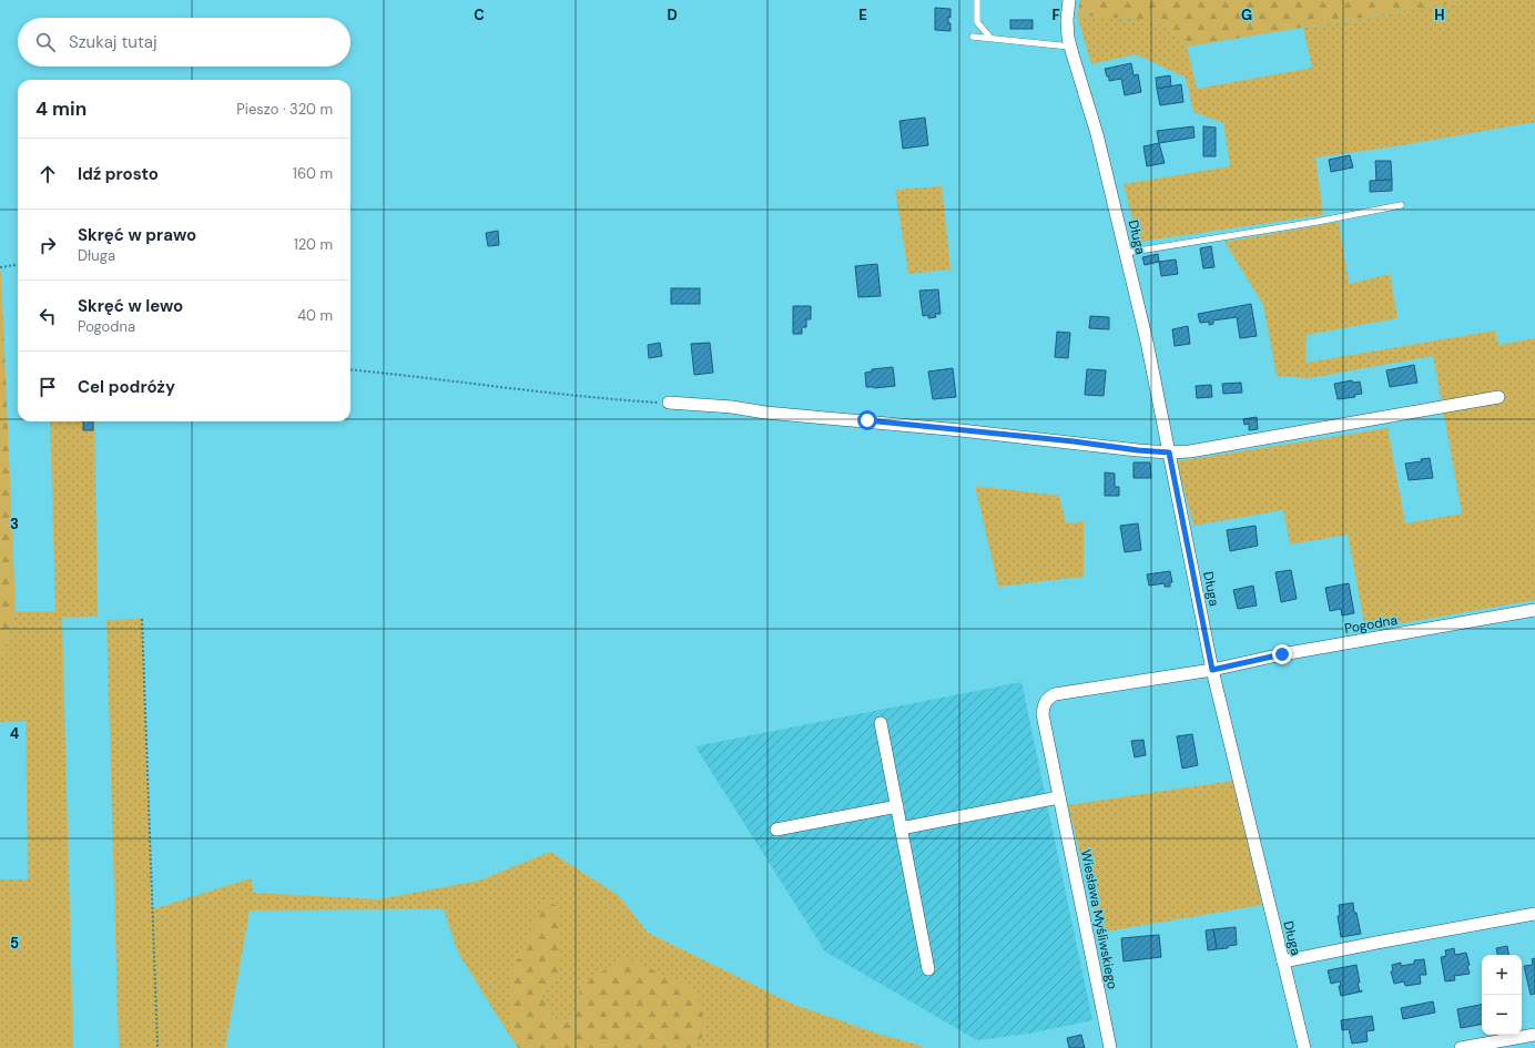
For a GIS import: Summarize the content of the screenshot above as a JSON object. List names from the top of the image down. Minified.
{"streets":{"street":["Długa","Pogodna","Wiesława Myśliwskiego"]},"crossings":[["Długa","Pogodna"],["Długa","Wiesława Myśliwskiego"],["Pogodna","Wiesława Myśliwskiego"]],"page":{"search":"Szukaj tutaj","heading":["4 min","Pieszo · 320 m"],"list":[["Idź prosto","160 m"],["Skręć w prawo","Długa","120 m"],["Skręć w lewo","Pogodna","40 m"],"Cel podróży"],"map_buttons":["+","−"]},"grid":{"columns":["C","D","E","F","G","H"],"rows":["3","4","5"]}}
